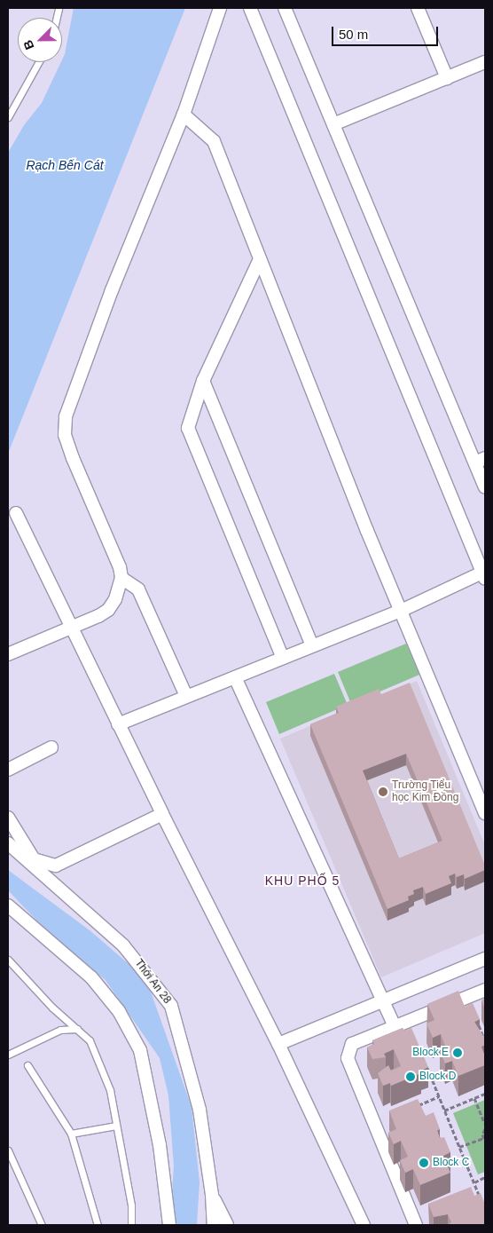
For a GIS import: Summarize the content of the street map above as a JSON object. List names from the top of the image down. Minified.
{"streets":{"street":["Thới An 28"]},"districts":["KHU PHỐ 5"],"water":["Rạch Bến Cát"],"places":["Trường Tiểu học Kim Đồng","Block E","Block D","Block C"],"scale_bar":"50 m","north":"bottom left"}
